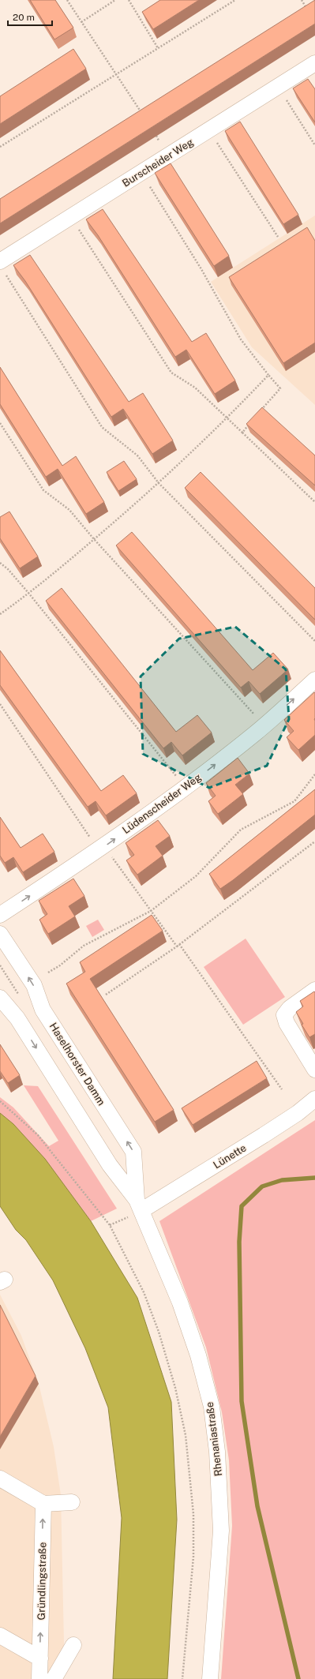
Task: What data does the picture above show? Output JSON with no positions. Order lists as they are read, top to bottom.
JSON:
{
  "streets": {
    "street": [
      "Burscheider Weg",
      "Lüdenscheider Weg",
      "Haselhorster Damm",
      "Lünette",
      "Rhenaniastraße",
      "Gründlingstraße"
    ]
  },
  "crossings": [
    ["Haselhorster Damm", "Lünette"],
    ["Haselhorster Damm", "Rhenaniastraße"],
    ["Lünette", "Rhenaniastraße"]
  ],
  "one_way": ["Lüdenscheider Weg", "Gründlingstraße"],
  "scale_bar": "20 m"
}
